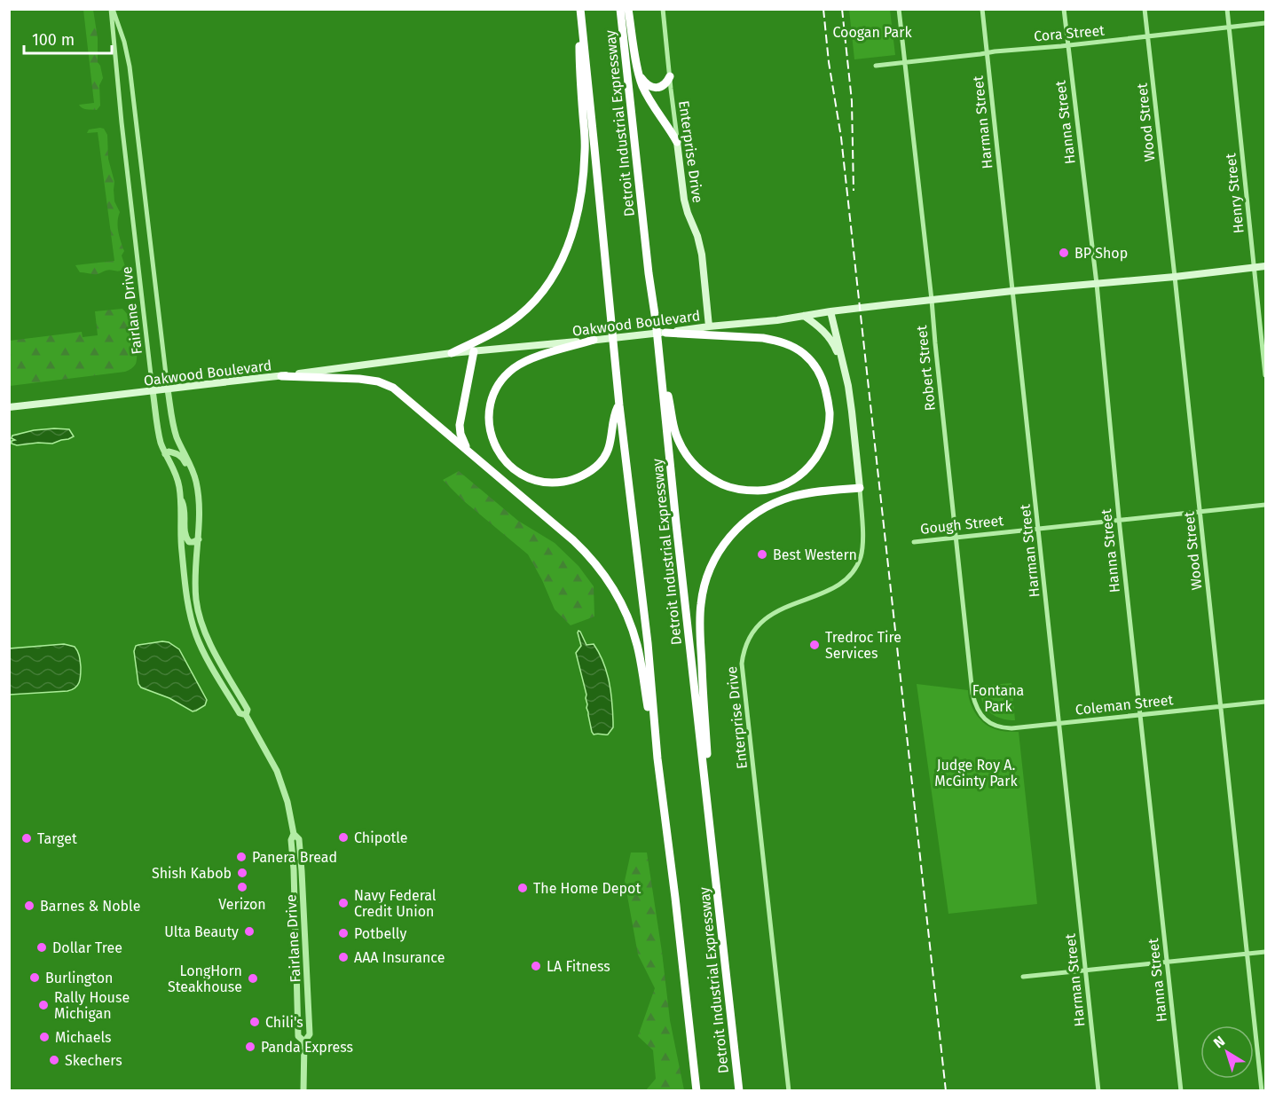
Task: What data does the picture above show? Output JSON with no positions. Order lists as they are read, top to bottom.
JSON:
{
  "streets": {
    "highway": ["Detroit Industrial Expressway"],
    "main road": ["Enterprise Drive", "Oakwood Boulevard"],
    "street": [
      "Cora Street",
      "Harman Street",
      "Hanna Street",
      "Wood Street",
      "Henry Street",
      "Fairlane Drive",
      "Robert Street",
      "Gough Street",
      "Coleman Street"
    ]
  },
  "crossings": [
    ["Cora Street", "Harman Street"],
    ["Cora Street", "Hanna Street"],
    ["Cora Street", "Wood Street"],
    ["Cora Street", "Henry Street"],
    ["Cora Street", "Robert Street"],
    ["Harman Street", "Oakwood Boulevard"],
    ["Harman Street", "Gough Street"],
    ["Harman Street", "Coleman Street"],
    ["Hanna Street", "Oakwood Boulevard"],
    ["Hanna Street", "Gough Street"],
    ["Hanna Street", "Coleman Street"],
    ["Wood Street", "Oakwood Boulevard"],
    ["Wood Street", "Gough Street"],
    ["Wood Street", "Coleman Street"],
    ["Enterprise Drive", "Oakwood Boulevard"],
    ["Henry Street", "Oakwood Boulevard"],
    ["Fairlane Drive", "Oakwood Boulevard"],
    ["Oakwood Boulevard", "Robert Street"],
    ["Robert Street", "Gough Street"],
    ["Robert Street", "Coleman Street"]
  ],
  "parks": ["Coogan Park", "Fontana Park", "Judge Roy A. McGinty Park"],
  "places": [
    "BP Shop",
    "Best Western",
    "Tredroc Tire Services",
    "Chipotle",
    "Target",
    "Panera Bread",
    "Shish Kabob",
    "Verizon",
    "The Home Depot",
    "Navy Federal Credit Union",
    "Barnes & Noble",
    "Ulta Beauty",
    "Potbelly",
    "Dollar Tree",
    "AAA Insurance",
    "LA Fitness",
    "Burlington",
    "LongHorn Steakhouse",
    "Rally House Michigan",
    "Chili's",
    "Michaels",
    "Panda Express",
    "Skechers"
  ],
  "scale_bar": "100 m",
  "north": "top left"
}
